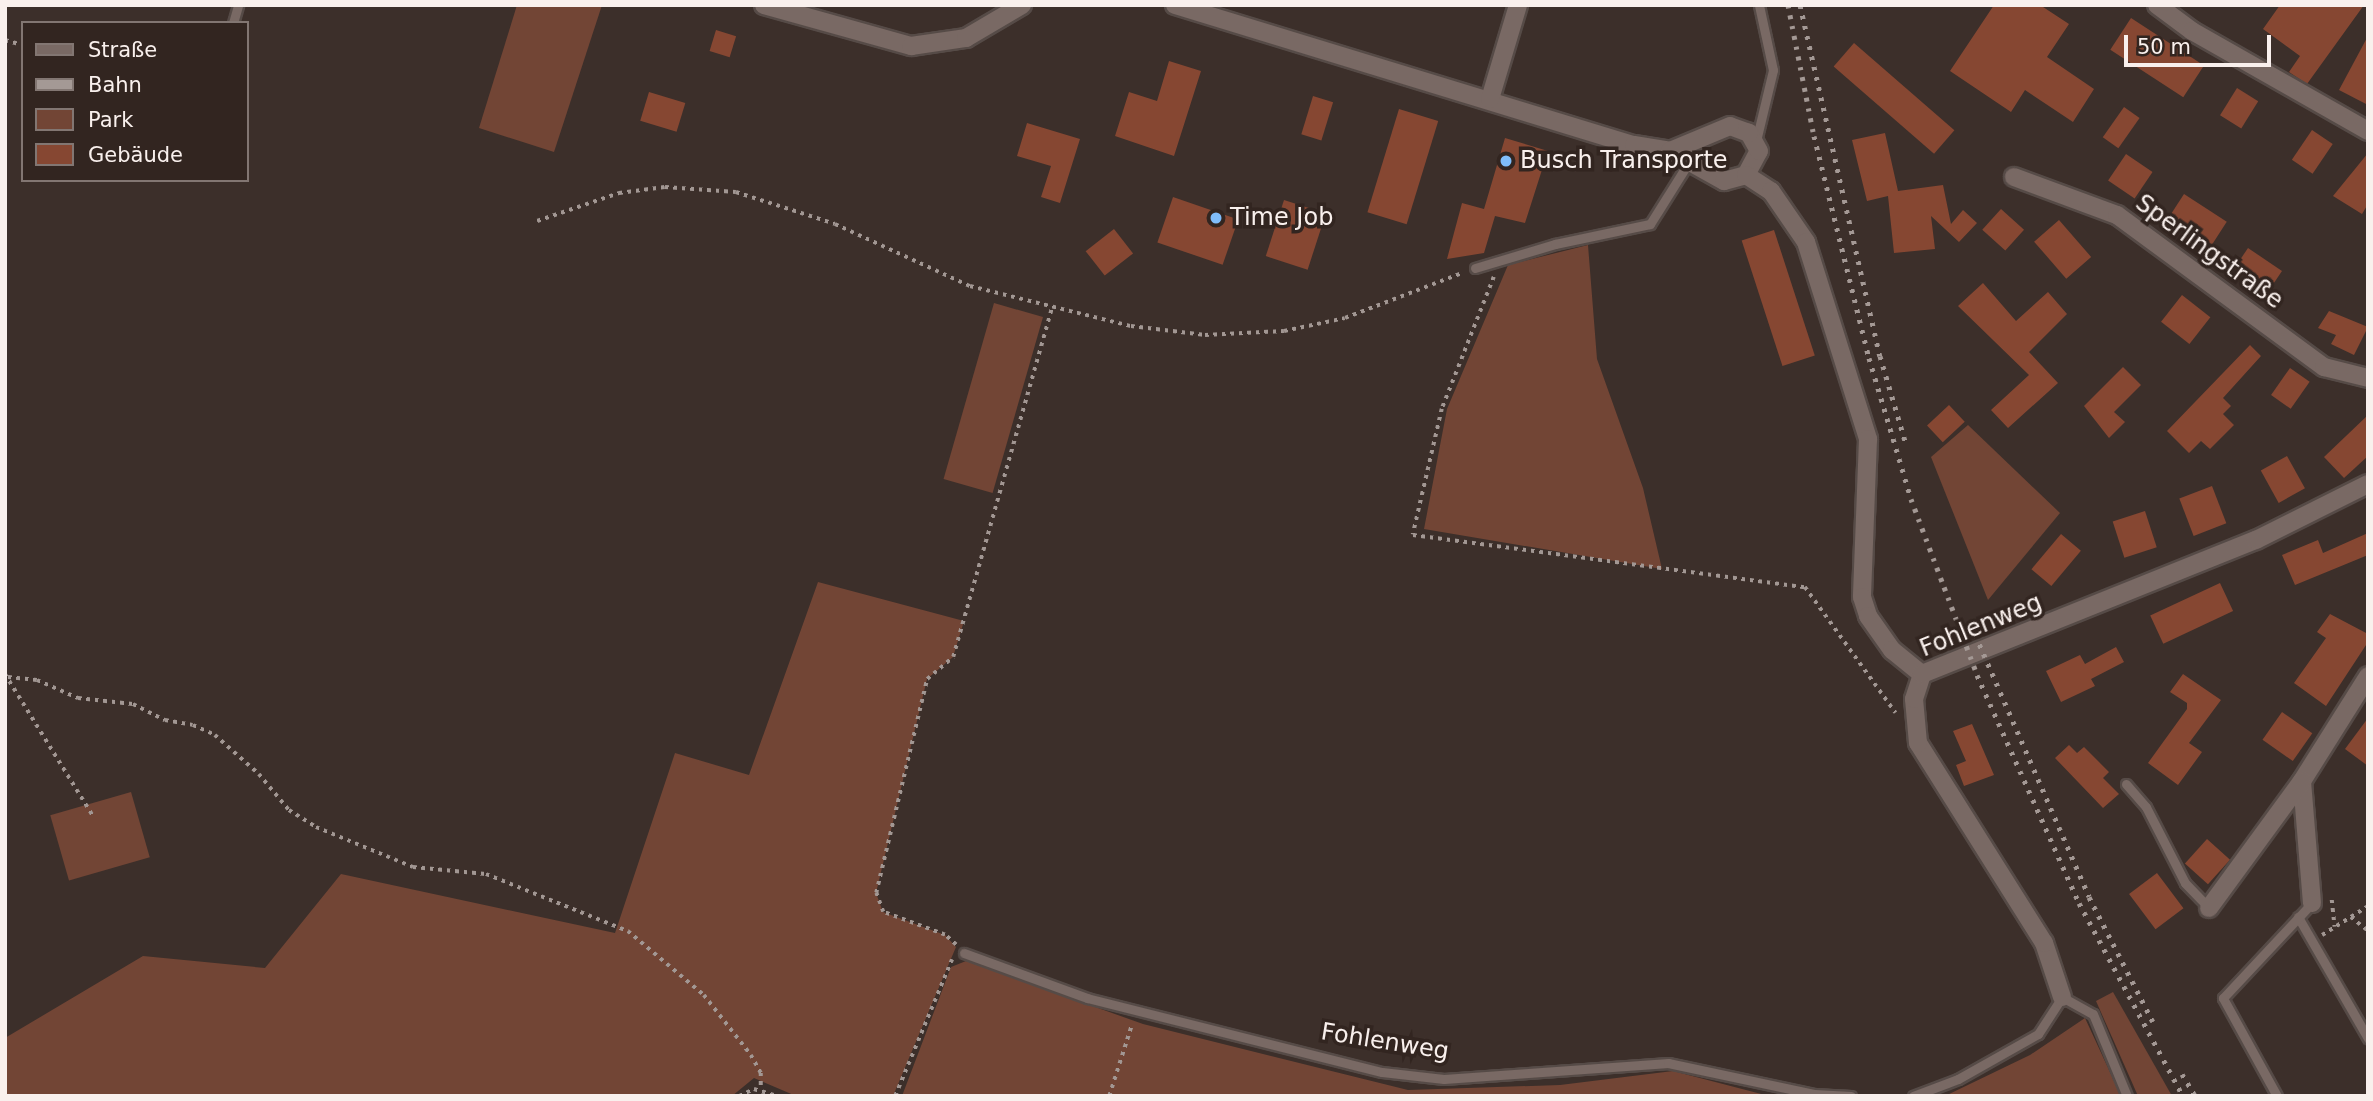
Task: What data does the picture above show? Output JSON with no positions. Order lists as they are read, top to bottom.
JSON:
{
  "streets": {
    "street": ["Sperlingstraße", "Fohlenweg"]
  },
  "places": ["Busch Transporte", "Time Job"],
  "legend": [
    "Straße",
    "Bahn",
    "Park",
    "Gebäude"
  ],
  "scale_bar": "50 m"
}
